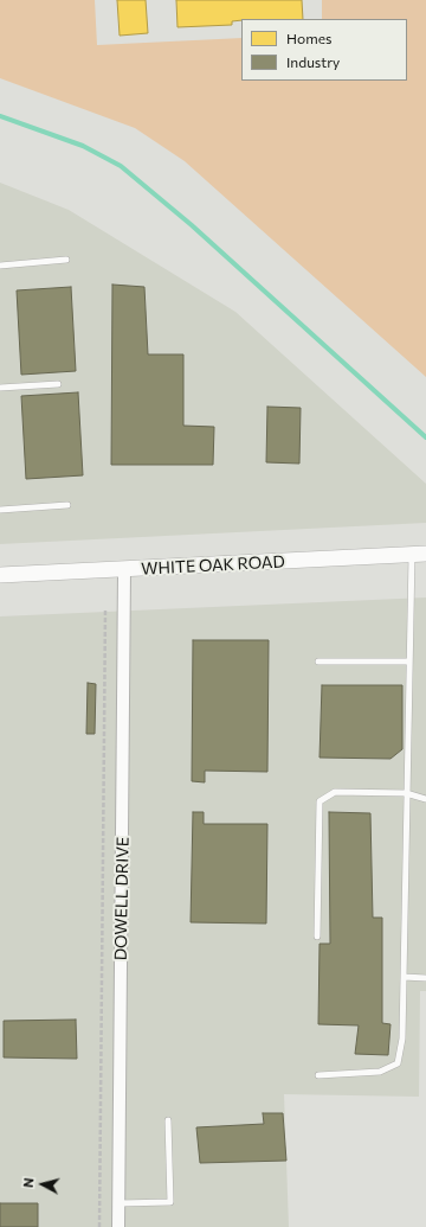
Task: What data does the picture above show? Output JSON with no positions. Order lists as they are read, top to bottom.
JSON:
{
  "streets": {
    "street": ["WHITE OAK ROAD", "DOWELL DRIVE"]
  },
  "crossings": [
    ["WHITE OAK ROAD", "DOWELL DRIVE"]
  ],
  "legend": ["Homes", "Industry"],
  "north": "left"
}
